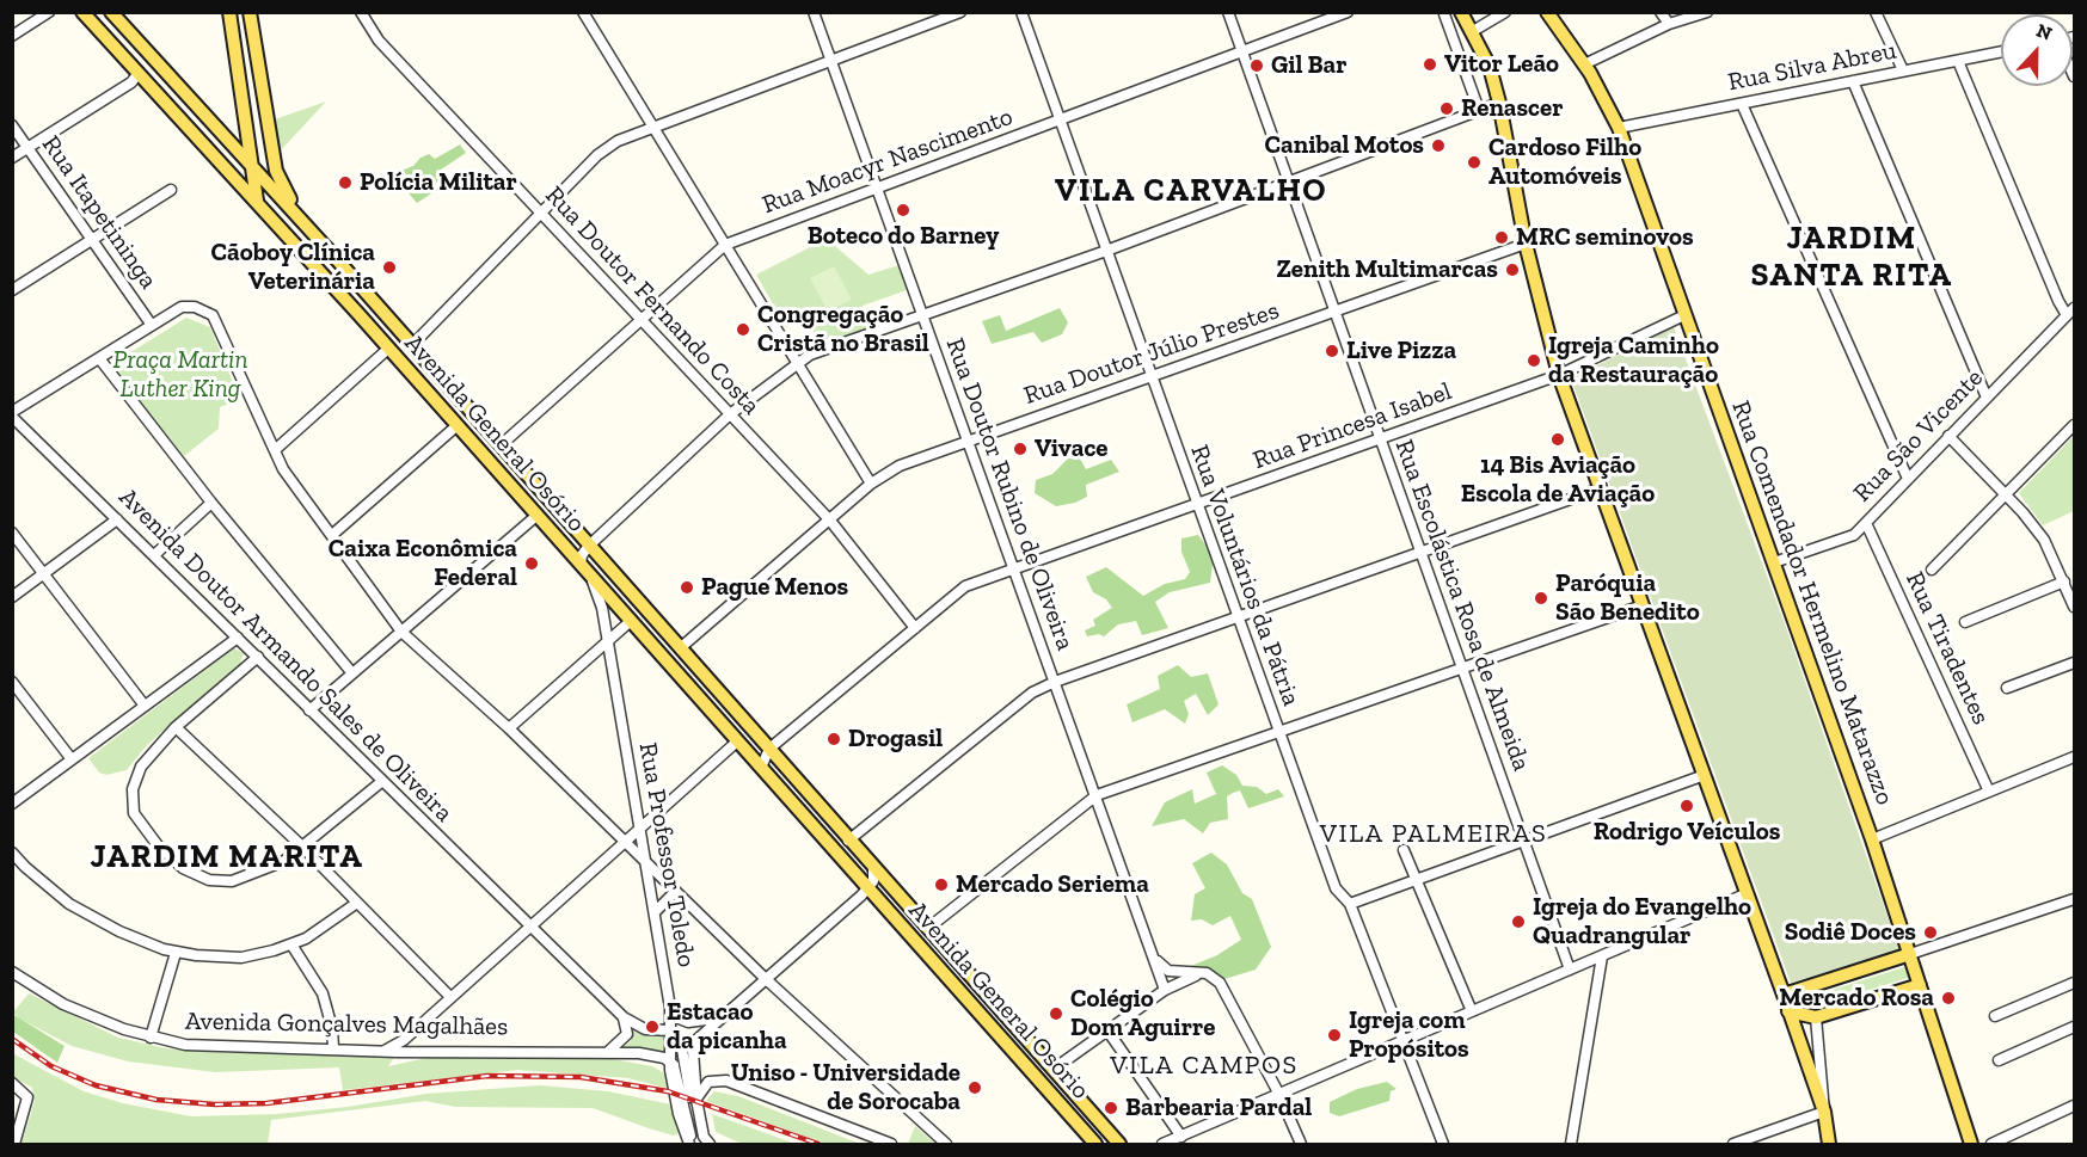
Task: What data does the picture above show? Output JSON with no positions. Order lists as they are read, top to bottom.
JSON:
{
  "streets": {
    "main road": ["Avenida General Osório", "Rua Comendador Hermelino Matarazzo"],
    "street": [
      "Rua Silva Abreu",
      "Rua Moacyr Nascimento",
      "Rua Itapetininga",
      "Rua Doutor Fernando Costa",
      "Rua Doutor Júlio Prestes",
      "Rua Princesa Isabel",
      "Rua São Vicente",
      "Rua Doutor Rubino de Oliveira",
      "Rua Voluntários da Pátria",
      "Rua Escolástica Rosa de Almeida",
      "Rua Tiradentes",
      "Avenida Doutor Armando Sales de Oliveira",
      "Rua Professor Toledo",
      "Avenida Gonçalves Magalhães"
    ]
  },
  "crossings": [
    ["Rua Silva Abreu", "Rua Comendador Hermelino Matarazzo"],
    ["Rua Moacyr Nascimento", "Rua Doutor Fernando Costa"],
    ["Rua Moacyr Nascimento", "Avenida General Osório"],
    ["Rua Moacyr Nascimento", "Rua Doutor Rubino de Oliveira"],
    ["Rua Moacyr Nascimento", "Rua Voluntários da Pátria"],
    ["Rua Moacyr Nascimento", "Rua Escolástica Rosa de Almeida"],
    ["Rua Doutor Fernando Costa", "Rua Doutor Júlio Prestes"],
    ["Rua Doutor Fernando Costa", "Rua Princesa Isabel"],
    ["Rua Doutor Júlio Prestes", "Avenida General Osório"],
    ["Rua Doutor Júlio Prestes", "Rua Doutor Rubino de Oliveira"],
    ["Rua Doutor Júlio Prestes", "Rua Voluntários da Pátria"],
    ["Rua Doutor Júlio Prestes", "Rua Escolástica Rosa de Almeida"],
    ["Rua Princesa Isabel", "Avenida General Osório"],
    ["Rua Princesa Isabel", "Rua Doutor Rubino de Oliveira"],
    ["Rua Princesa Isabel", "Rua Voluntários da Pátria"],
    ["Rua Princesa Isabel", "Rua Comendador Hermelino Matarazzo"],
    ["Rua Princesa Isabel", "Rua Escolástica Rosa de Almeida"],
    ["Avenida General Osório", "Rua Professor Toledo"],
    ["Rua São Vicente", "Rua Comendador Hermelino Matarazzo"],
    ["Rua São Vicente", "Rua Tiradentes"],
    ["Rua Professor Toledo", "Avenida Gonçalves Magalhães"]
  ],
  "districts": [
    "VILA CARVALHO",
    "JARDIM SANTA RITA",
    "VILA PALMEIRAS",
    "JARDIM MARITA",
    "VILA CAMPOS"
  ],
  "parks": ["Praça Martin Luther King"],
  "places": [
    "Vitor Leão",
    "Gil Bar",
    "Renascer",
    "Canibal Motos",
    "Cardoso Filho Automóveis",
    "Polícia Militar",
    "Boteco do Barney",
    "MRC seminovos",
    "Cãoboy Clínica Veterinária",
    "Zenith Multimarcas",
    "Congregação Cristã no Brasil",
    "Live Pizza",
    "Igreja Caminho da Restauração",
    "14 Bis Aviação Escola de Aviação",
    "Vivace",
    "Caixa Econômica Federal",
    "Pague Menos",
    "Paróquia São Benedito",
    "Drogasil",
    "Rodrigo Veículos",
    "Mercado Seriema",
    "Igreja do Evangelho Quadrangular",
    "Sodiê Doces",
    "Mercado Rosa",
    "Colégio Dom Aguirre",
    "Estacao da picanha",
    "Igreja com Propósitos",
    "Uniso - Universidade de Sorocaba",
    "Barbearia Pardal"
  ],
  "north": "top"
}
